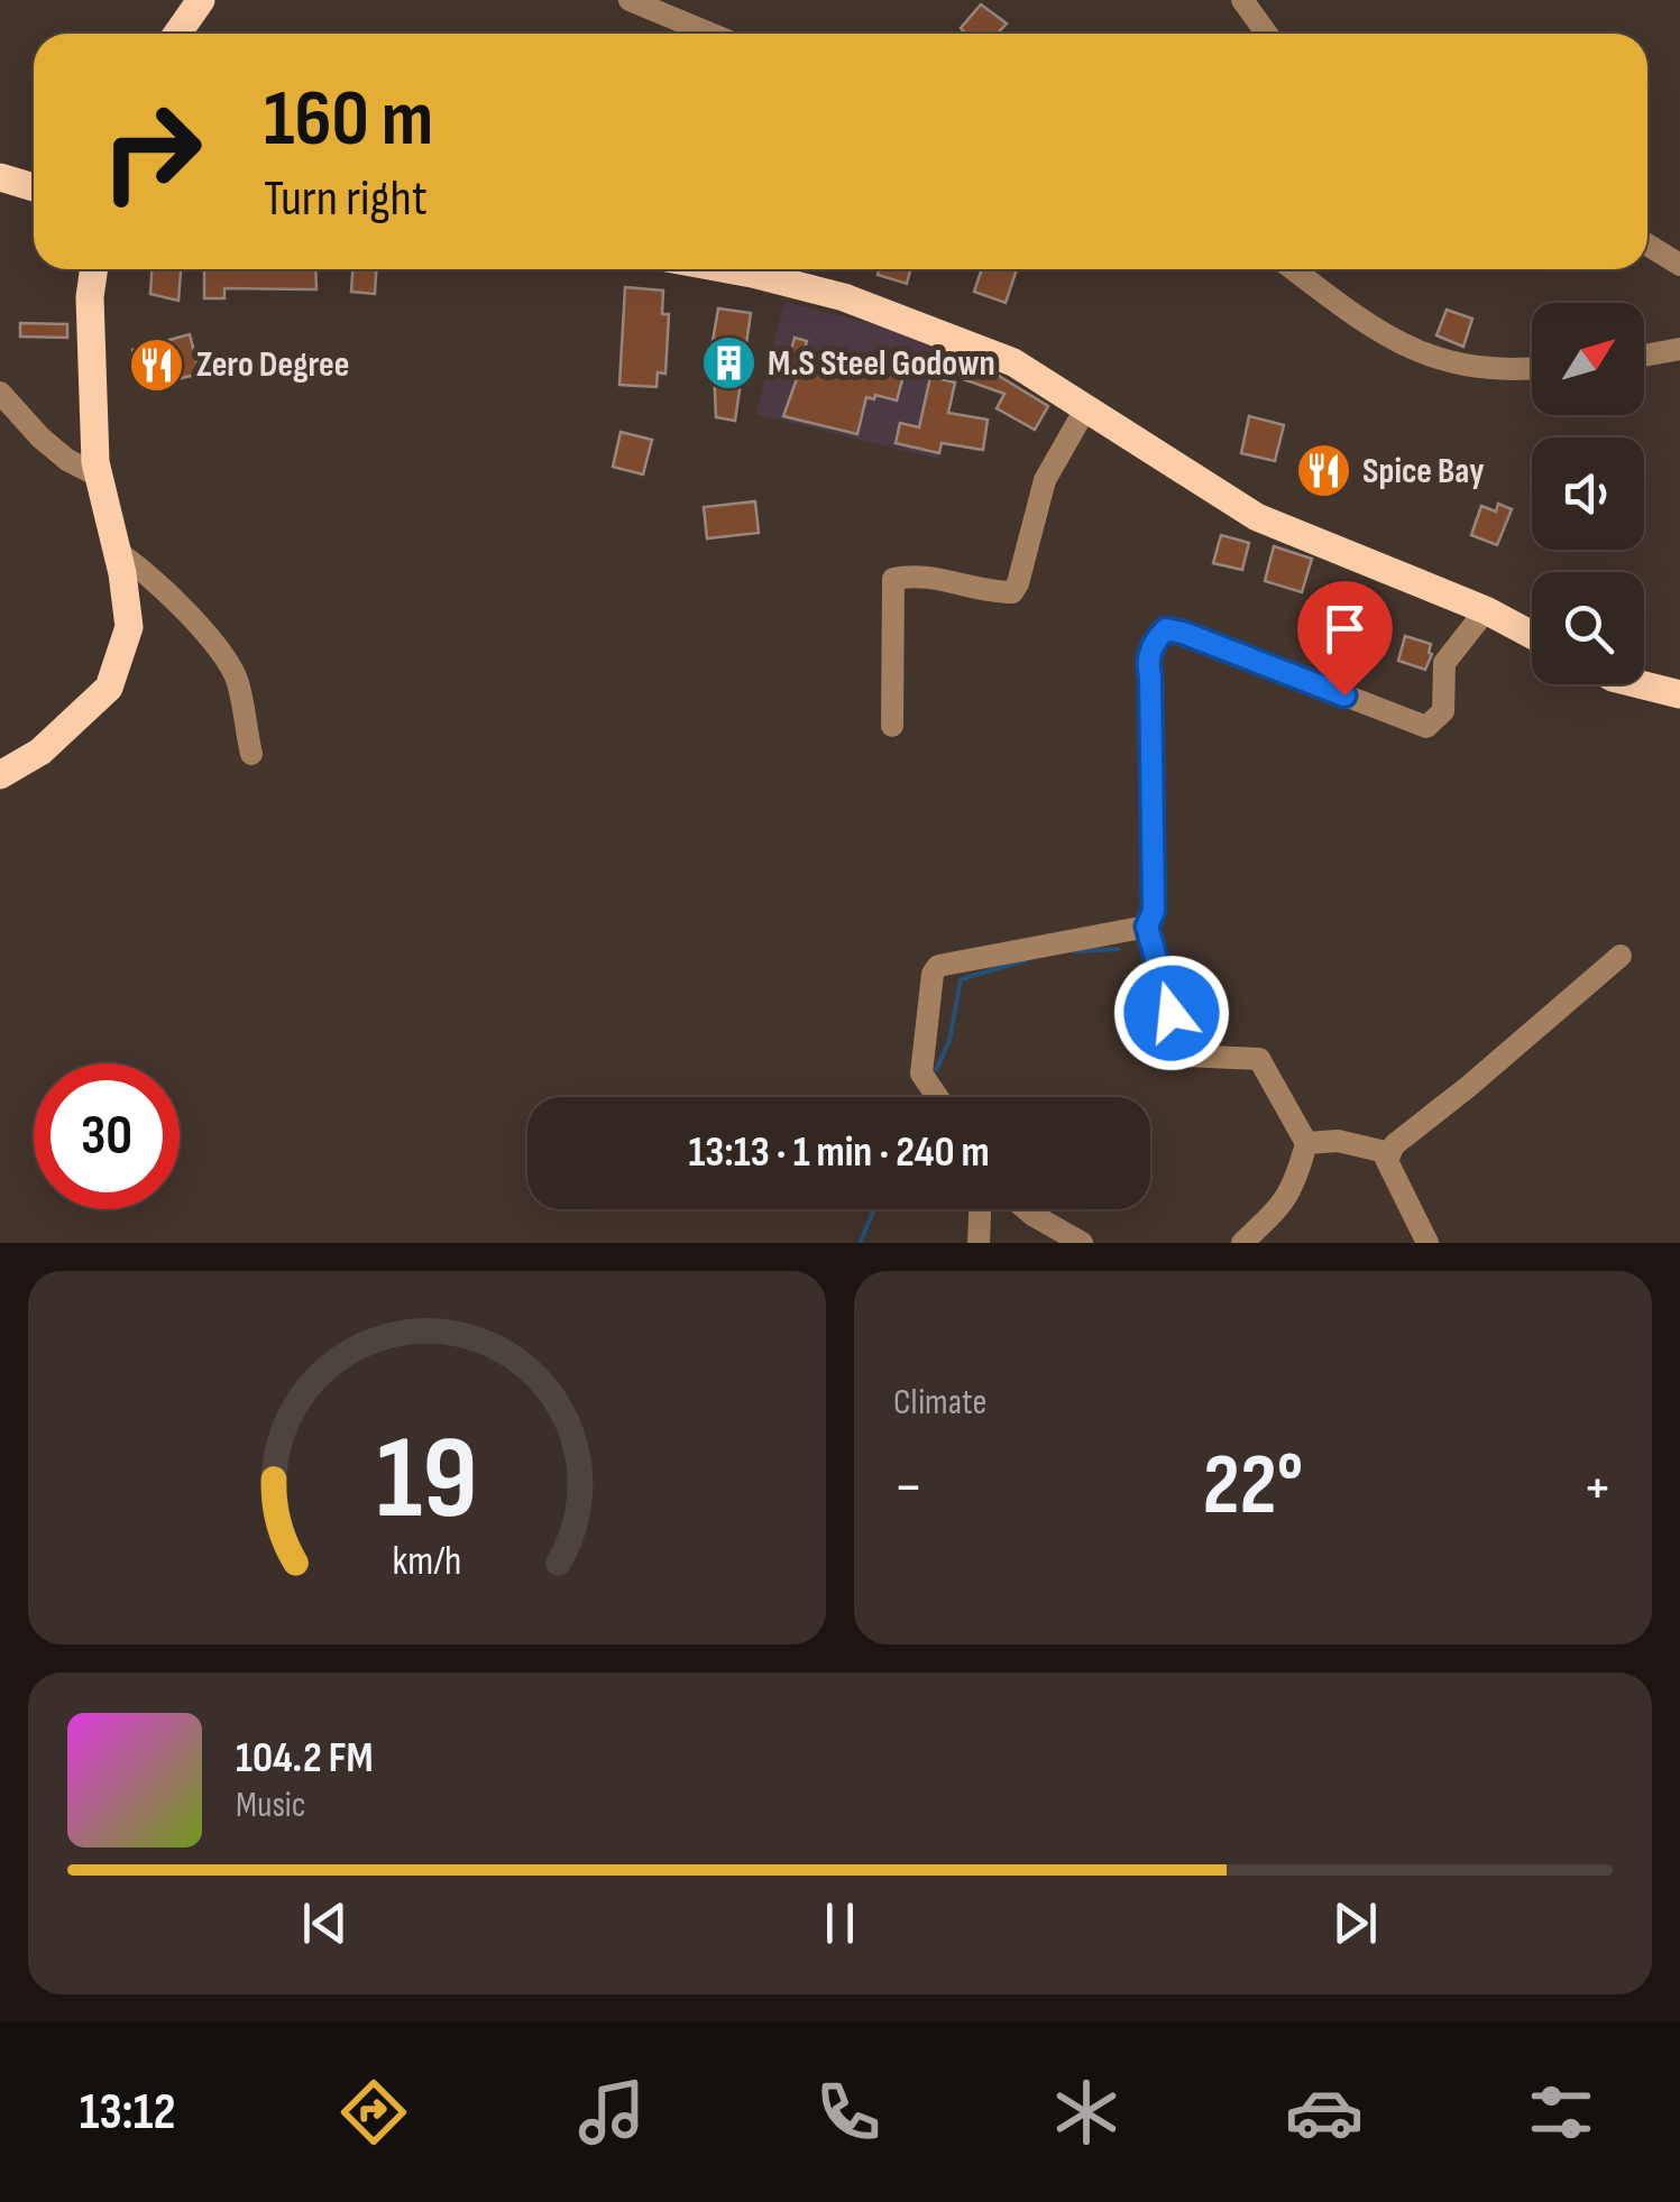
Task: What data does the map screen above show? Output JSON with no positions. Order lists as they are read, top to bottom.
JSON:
{
  "places": {
    "building": ["M.S Steel Godown"],
    "restaurant": ["Zero Degree", "Spice Bay"]
  },
  "north": "top right",
  "page": {
    "turn": ["160 m", "Turn right"],
    "limit": "30",
    "trip": "13:13 · 1 min · 240 m",
    "tile": "Climate",
    "heat": ["−", "22°", "+"],
    "song": ["104.2 FM", "Music"],
    "tabs": "13:12",
    "gauge": ["19", "km/h"]
  }
}
